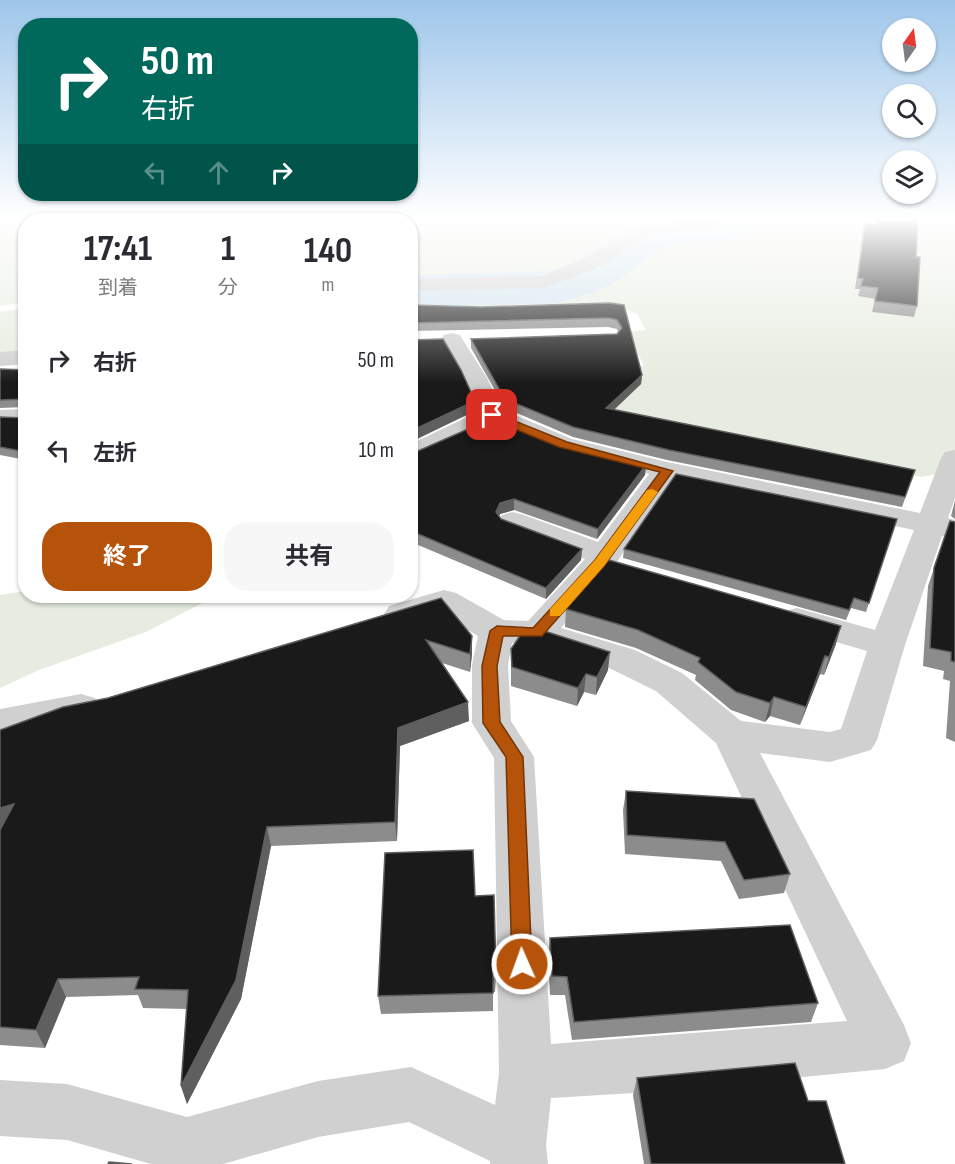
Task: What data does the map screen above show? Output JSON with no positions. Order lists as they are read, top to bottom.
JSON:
{
  "north": "top",
  "page": {
    "turn": ["50 m", "右折"],
    "eta": [
      "17:41",
      "到着",
      "1",
      "分",
      "140",
      "m"
    ],
    "list": [
      {
        "name": "右折",
        "value": "50 m"
      },
      {
        "name": "左折",
        "value": "10 m"
      }
    ],
    "buttons": ["終了", "共有"]
  }
}
